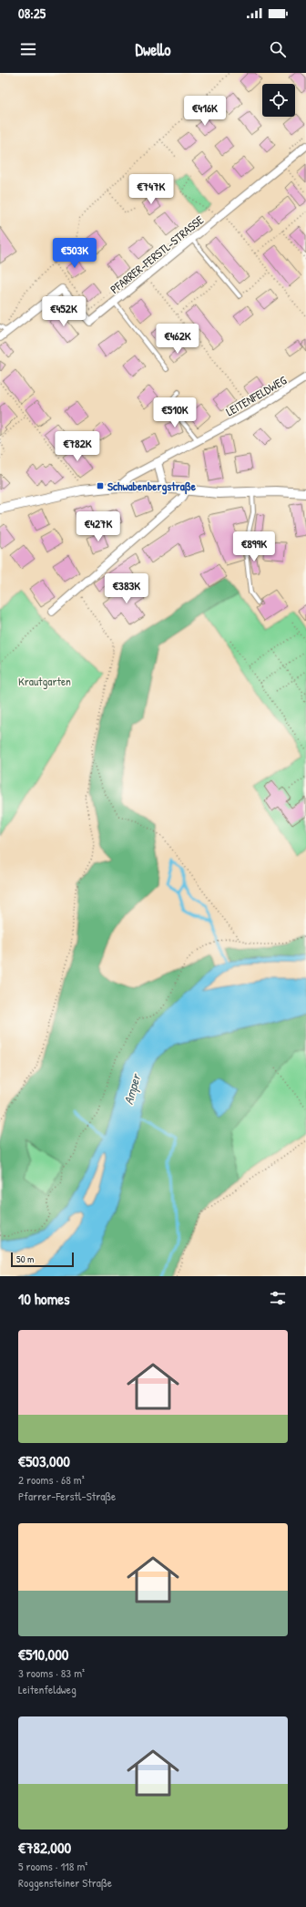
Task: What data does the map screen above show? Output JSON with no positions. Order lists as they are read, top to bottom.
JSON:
{
  "streets": {
    "street": ["PFARRER-FERSTL-STRASSE", "LEITENFELDWEG"]
  },
  "water": ["Amper"],
  "parks": ["Krautgarten"],
  "places": {
    "transit": ["Schwabenbergstraße"]
  },
  "scale_bar": "50 m",
  "page": {
    "status": "08:25",
    "header": "Dwello",
    "price": [
      "€416K",
      "€747K",
      "€503K",
      "€452K",
      "€462K",
      "€510K",
      "€782K",
      "€427K",
      "€899K",
      "€383K"
    ],
    "scale": "50 m",
    "heading": "10 homes",
    "list": [
      {
        "name": "€503,000",
        "note": "2 rooms · 68 m² · Pfarrer-Ferstl-Straße"
      },
      {
        "name": "€510,000",
        "note": "3 rooms · 83 m² · Leitenfeldweg"
      },
      {
        "name": "€782,000",
        "note": "5 rooms · 118 m² · Roggensteiner Straße"
      }
    ]
  }
}
